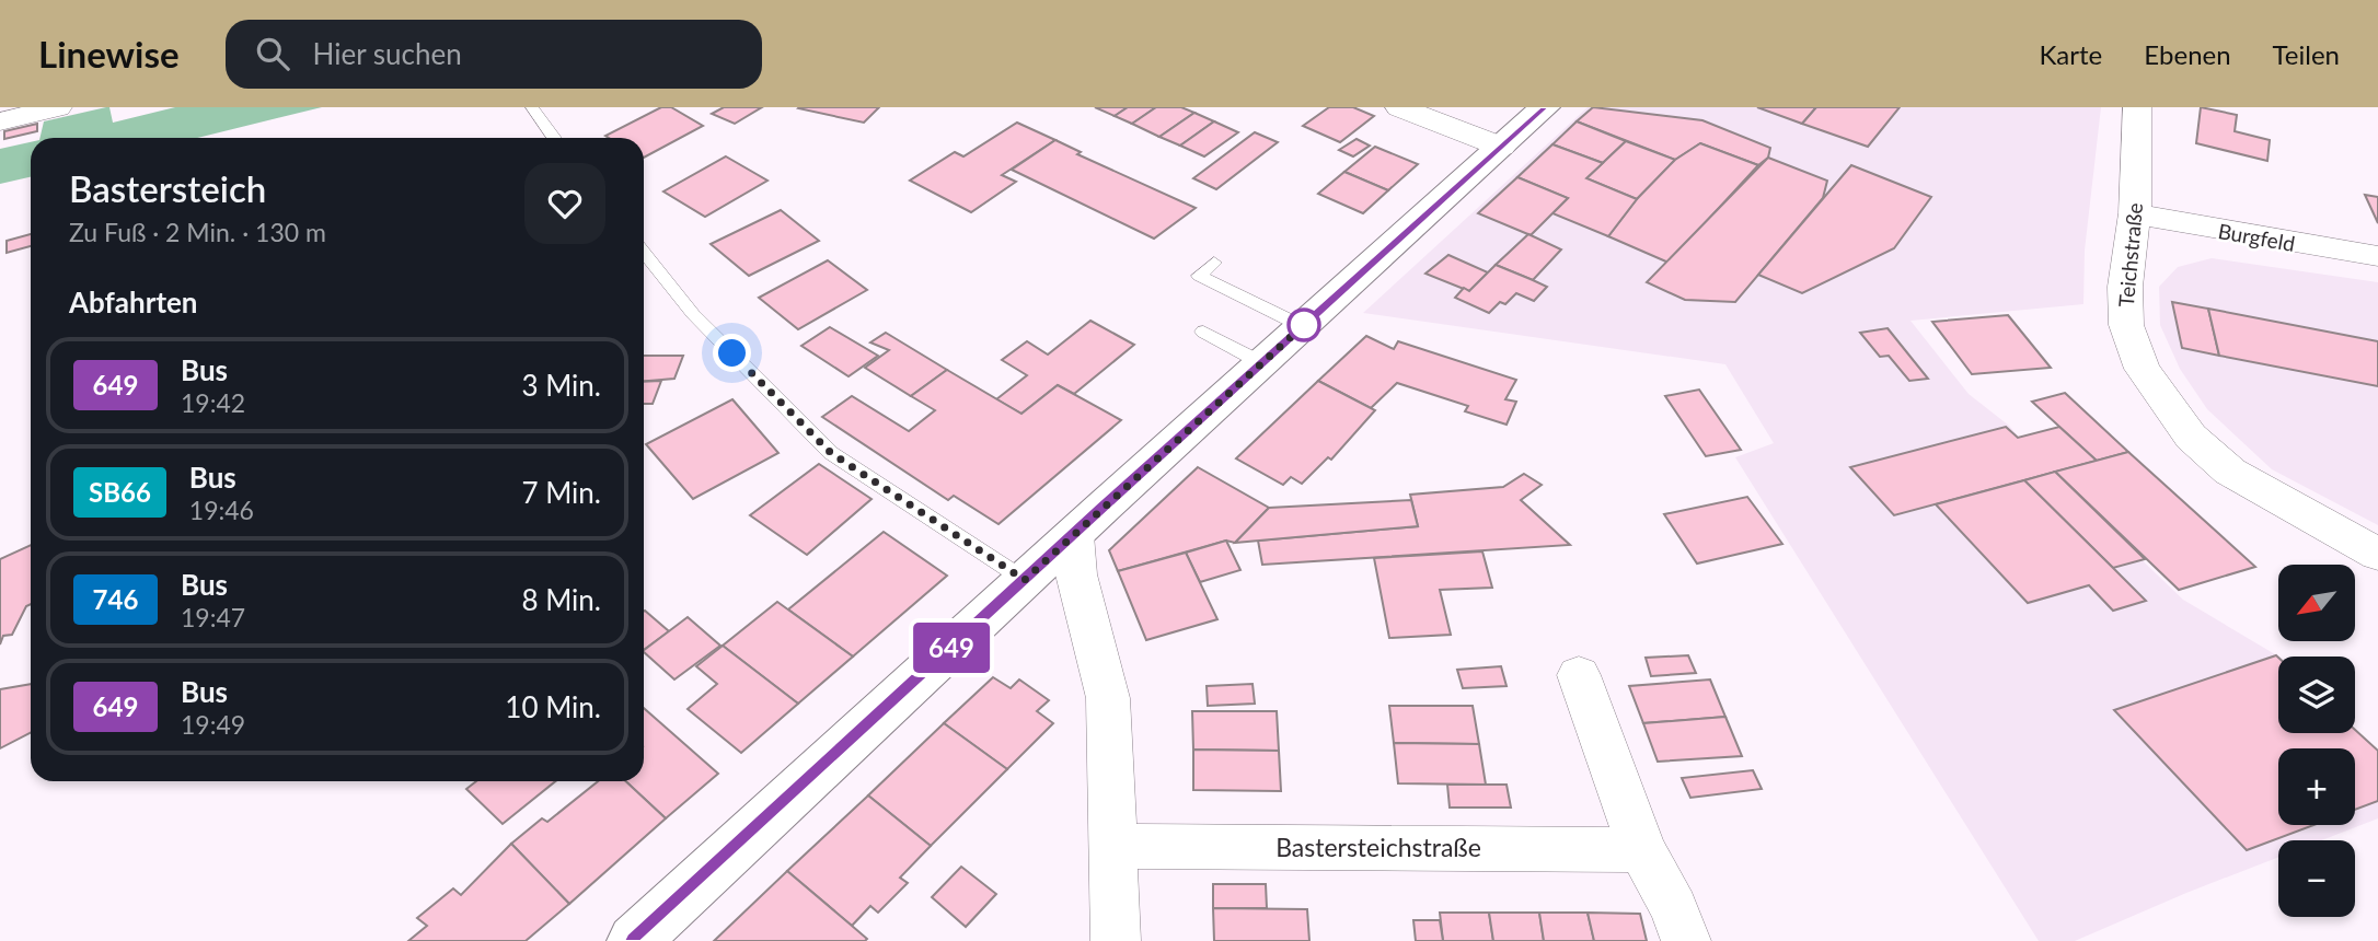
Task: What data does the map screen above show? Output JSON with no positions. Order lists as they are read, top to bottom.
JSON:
{
  "streets": {
    "street": ["Burgfeld", "Teichstraße", "Bastersteichstraße"]
  },
  "crossings": [
    ["Burgfeld", "Teichstraße"]
  ],
  "lines": ["bus line 649"],
  "north": "bottom left",
  "page": {
    "header": "Linewise",
    "search": "Hier suchen",
    "nav": ["Karte", "Ebenen", "Teilen"],
    "on_map": "649",
    "heading": [
      ["Bastersteich", "Zu Fuß · 2 Min. · 130 m"],
      "Abfahrten"
    ],
    "list": [
      {
        "mark": "649",
        "name": "Bus",
        "note": "19:42",
        "value": "3 Min."
      },
      {
        "mark": "SB66",
        "name": "Bus",
        "note": "19:46",
        "value": "7 Min."
      },
      {
        "mark": "746",
        "name": "Bus",
        "note": "19:47",
        "value": "8 Min."
      },
      {
        "mark": "649",
        "name": "Bus",
        "note": "19:49",
        "value": "10 Min."
      }
    ],
    "map_buttons": ["+", "−"]
  }
}
